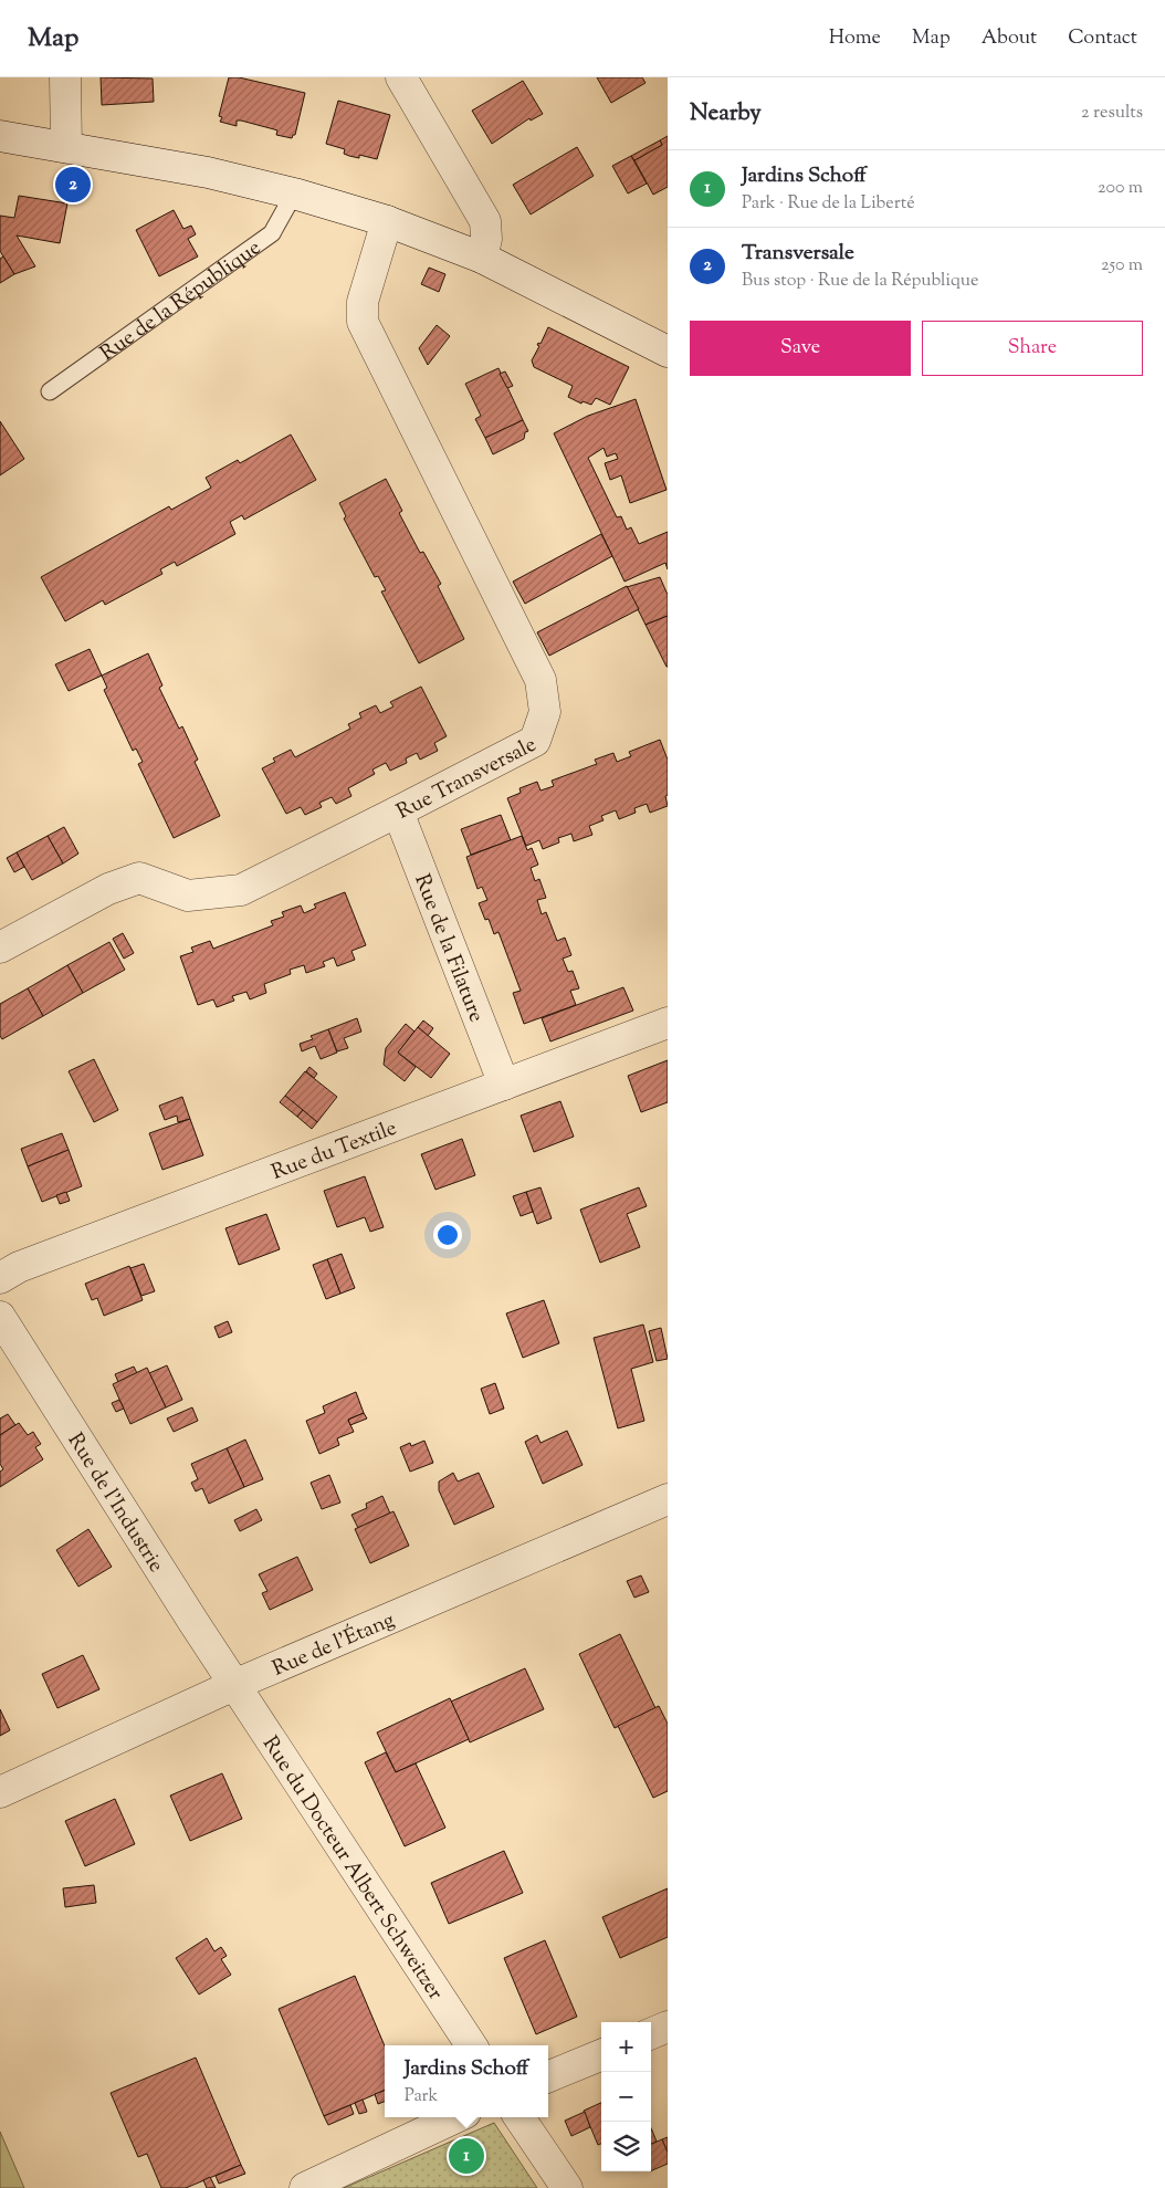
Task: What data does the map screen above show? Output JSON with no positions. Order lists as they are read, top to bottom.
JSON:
{
  "streets": {
    "street": [
      "Rue Transversale",
      "Rue de la Filature",
      "Rue du Textile",
      "Rue de l'Industrie",
      "Rue de l'Étang",
      "Rue du Docteur Albert Schweitzer"
    ],
    "lane": ["Rue de la République"]
  },
  "crossings": [
    ["Rue Transversale", "Rue de la Filature"],
    ["Rue de la Filature", "Rue du Textile"],
    ["Rue de l'Industrie", "Rue de l'Étang"],
    ["Rue de l'Industrie", "Rue du Docteur Albert Schweitzer"],
    ["Rue de l'Étang", "Rue du Docteur Albert Schweitzer"]
  ],
  "page": {
    "header": "Map",
    "nav": [
      "Home",
      "Map",
      "About",
      "Contact"
    ],
    "heading": ["Nearby", "2 results"],
    "list": [
      {
        "mark": "1",
        "name": "Jardins Schoff",
        "note": "Park · Rue de la Liberté",
        "value": "200 m"
      },
      {
        "mark": "2",
        "name": "Transversale",
        "note": "Bus stop · Rue de la République",
        "value": "250 m"
      }
    ],
    "pins": ["2", "1"],
    "buttons": ["Save", "Share"],
    "map_buttons": ["+", "−"],
    "popup": ["Jardins Schoff", "Park"]
  }
}
